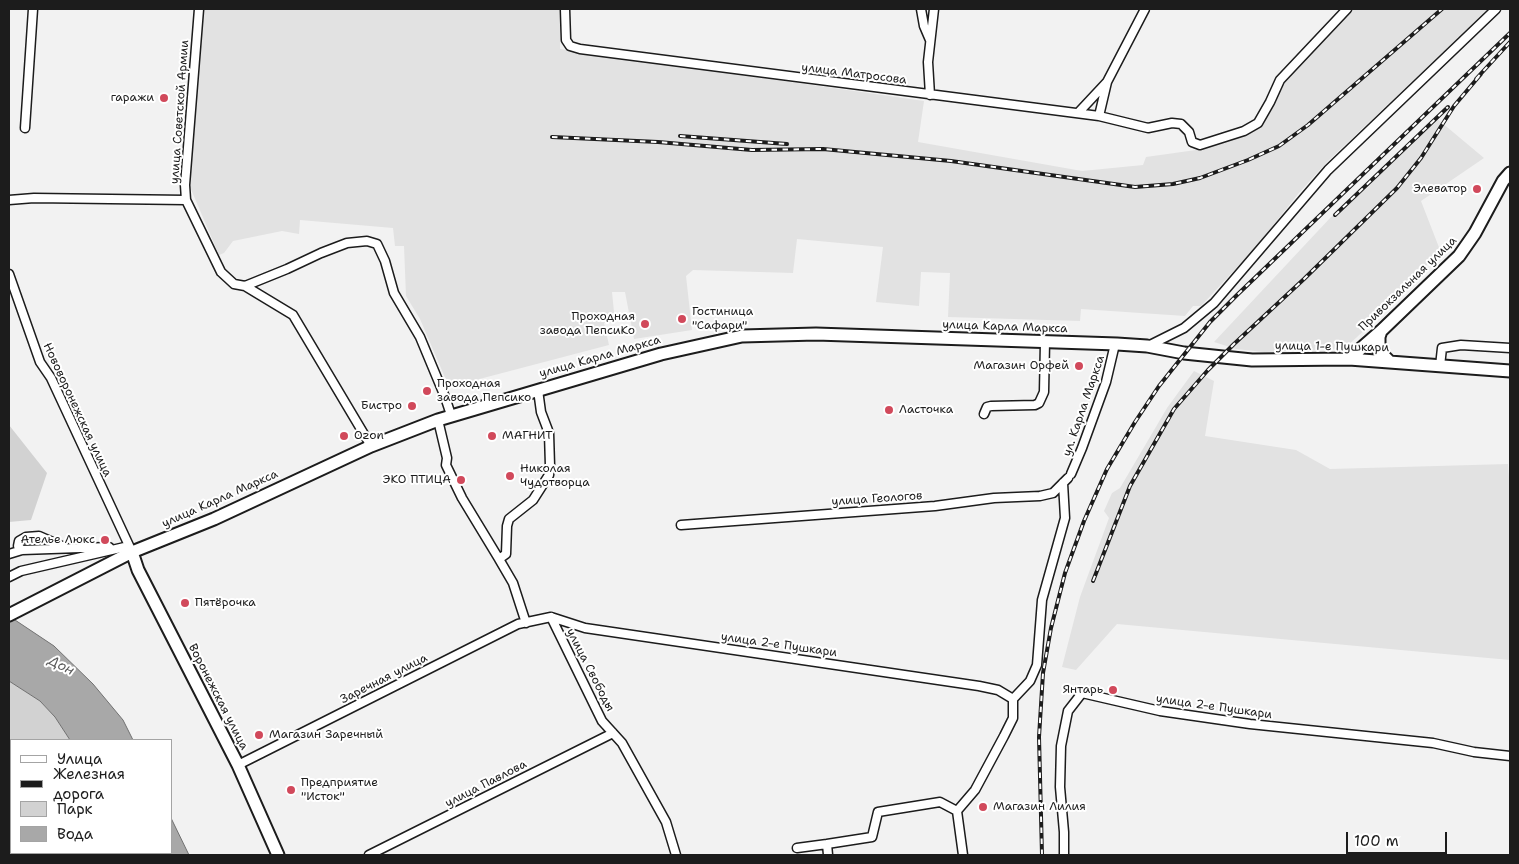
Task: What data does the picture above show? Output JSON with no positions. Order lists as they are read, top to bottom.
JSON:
{
  "streets": {
    "main road": [
      "Привокзальная улица",
      "улица Карла Маркса",
      "улица 1-е Пушкари",
      "Воронежская улица"
    ],
    "street": [
      "улица Матросова",
      "улица Советской Армии",
      "ул. Карла Маркса",
      "Нововоронежская улица",
      "улица Геологов",
      "улица 2-е Пушкари",
      "улица Свободы",
      "Заречная улица",
      "улица Павлова"
    ]
  },
  "crossings": [
    ["улица Советской Армии", "улица Карла Маркса"],
    ["Привокзальная улица", "улица 1-е Пушкари"],
    ["улица Карла Маркса", "улица 1-е Пушкари"],
    ["улица Карла Маркса", "ул. Карла Маркса"],
    ["улица Карла Маркса", "Нововоронежская улица"],
    ["улица Карла Маркса", "Воронежская улица"],
    ["ул. Карла Маркса", "улица Геологов"],
    ["Нововоронежская улица", "Воронежская улица"],
    ["улица 2-е Пушкари", "улица Свободы"],
    ["улица 2-е Пушкари", "Заречная улица"],
    ["улица Свободы", "Заречная улица"],
    ["улица Свободы", "улица Павлова"],
    ["Заречная улица", "Воронежская улица"]
  ],
  "water": ["Дон"],
  "places": [
    "гаражи",
    "Элеватор",
    "Гостиница \"Сафари\"",
    "Проходная завода ПепсиКо",
    "Магазин Орфей",
    "Проходная завода Пепсико",
    "Бистро",
    "Ласточка",
    "Ozon",
    "МАГНИТ",
    "Николая Чудотворца",
    "ЭКО ПТИЦА",
    "Ателье Люкс",
    "Пятёрочка",
    "Янтарь",
    "Магазин Заречный",
    "Предприятие \"Исток\"",
    "Магазин Лилия"
  ],
  "legend": [
    "Улица",
    "Железная дорога",
    "Парк",
    "Вода"
  ],
  "scale_bar": "100 m"
}
